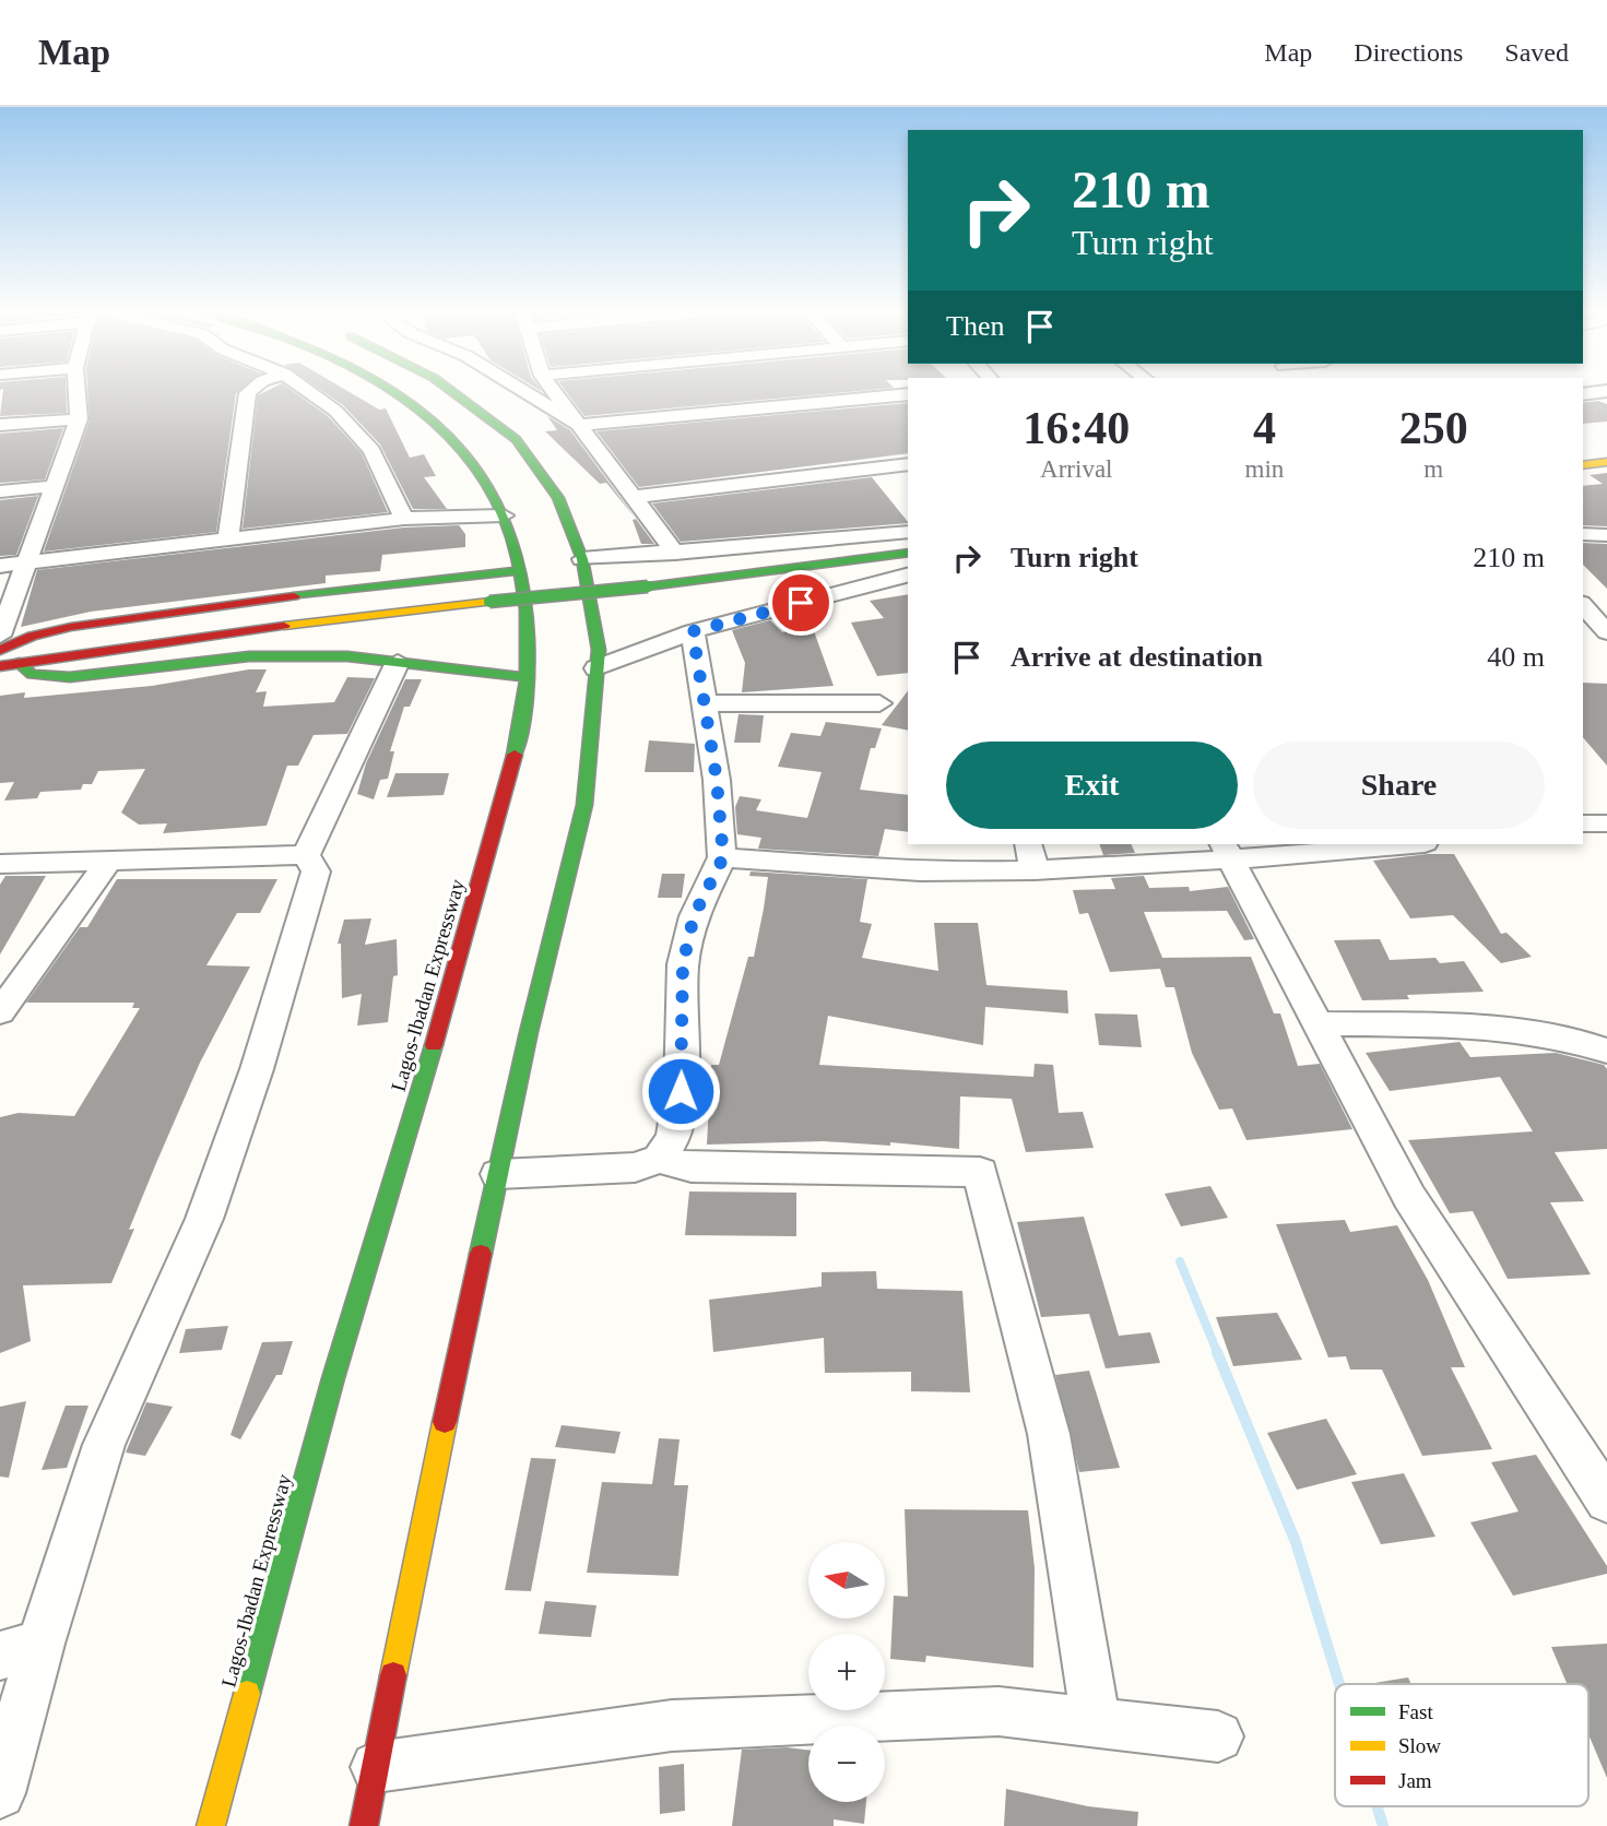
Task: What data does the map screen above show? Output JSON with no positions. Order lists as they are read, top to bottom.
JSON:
{
  "streets": {
    "main road": ["Lagos-Ibadan Expressway"]
  },
  "legend": ["Fast", "Slow", "Jam"],
  "north": "left",
  "page": {
    "header": "Map",
    "nav": ["Map", "Directions", "Saved"],
    "turn": ["210 m", "Turn right"],
    "then": "Then",
    "eta": [
      "16:40",
      "Arrival",
      "4",
      "min",
      "250",
      "m"
    ],
    "list": [
      {
        "name": "Turn right",
        "value": "210 m"
      },
      {
        "name": "Arrive at destination",
        "value": "40 m"
      }
    ],
    "buttons": ["Exit", "Share"],
    "map_buttons": ["+", "−"]
  }
}
